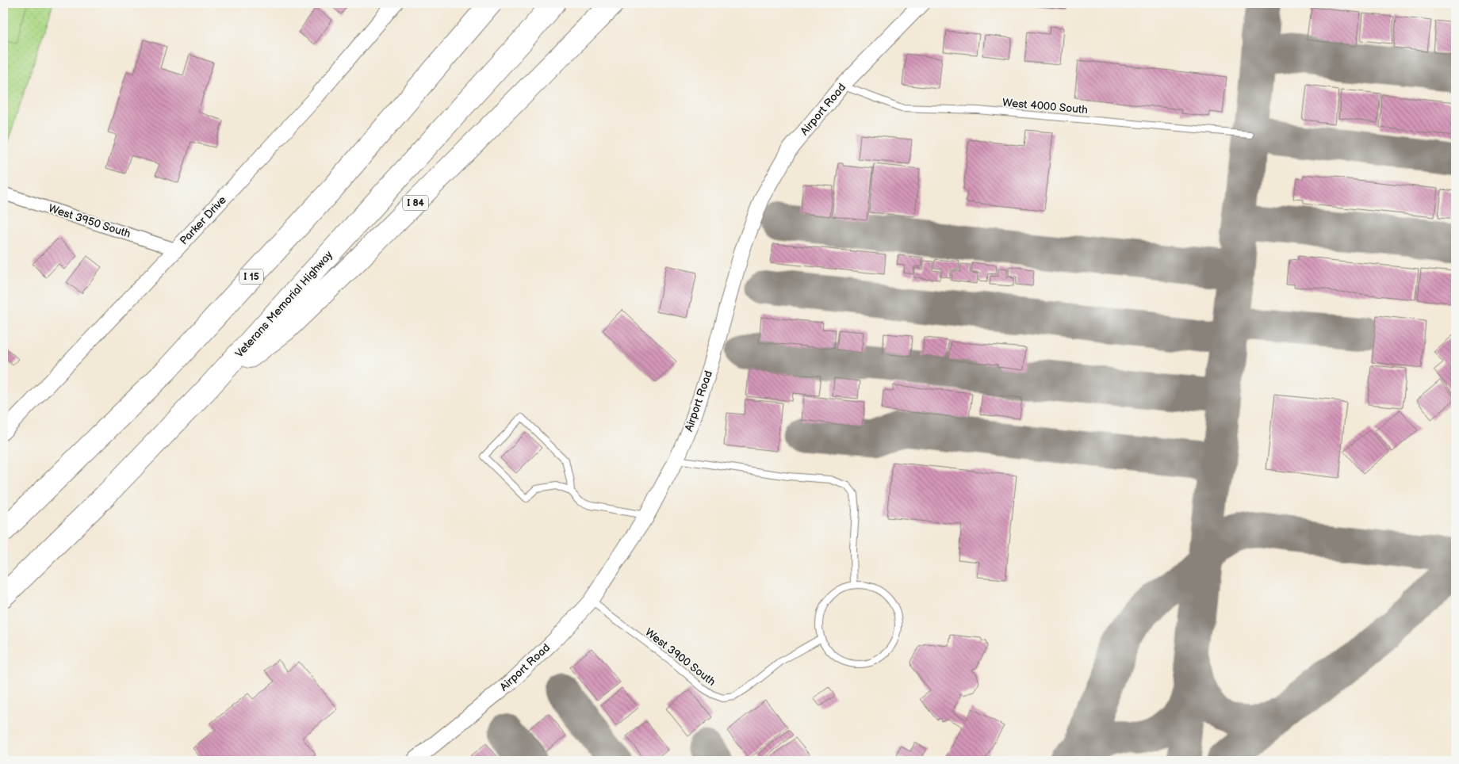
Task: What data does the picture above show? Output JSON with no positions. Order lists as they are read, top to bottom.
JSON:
{
  "streets": {
    "highway": ["I 84", "I 15", "Veterans Memorial Highway"],
    "street": ["Airport Road", "Parker Drive", "West 3950 South"],
    "lane": ["West 4000 South", "West 3900 South"]
  },
  "crossings": [
    ["West 4000 South", "Airport Road"],
    ["Airport Road", "West 3900 South"],
    ["I 84", "Veterans Memorial Highway"],
    ["Parker Drive", "West 3950 South"]
  ]
}
